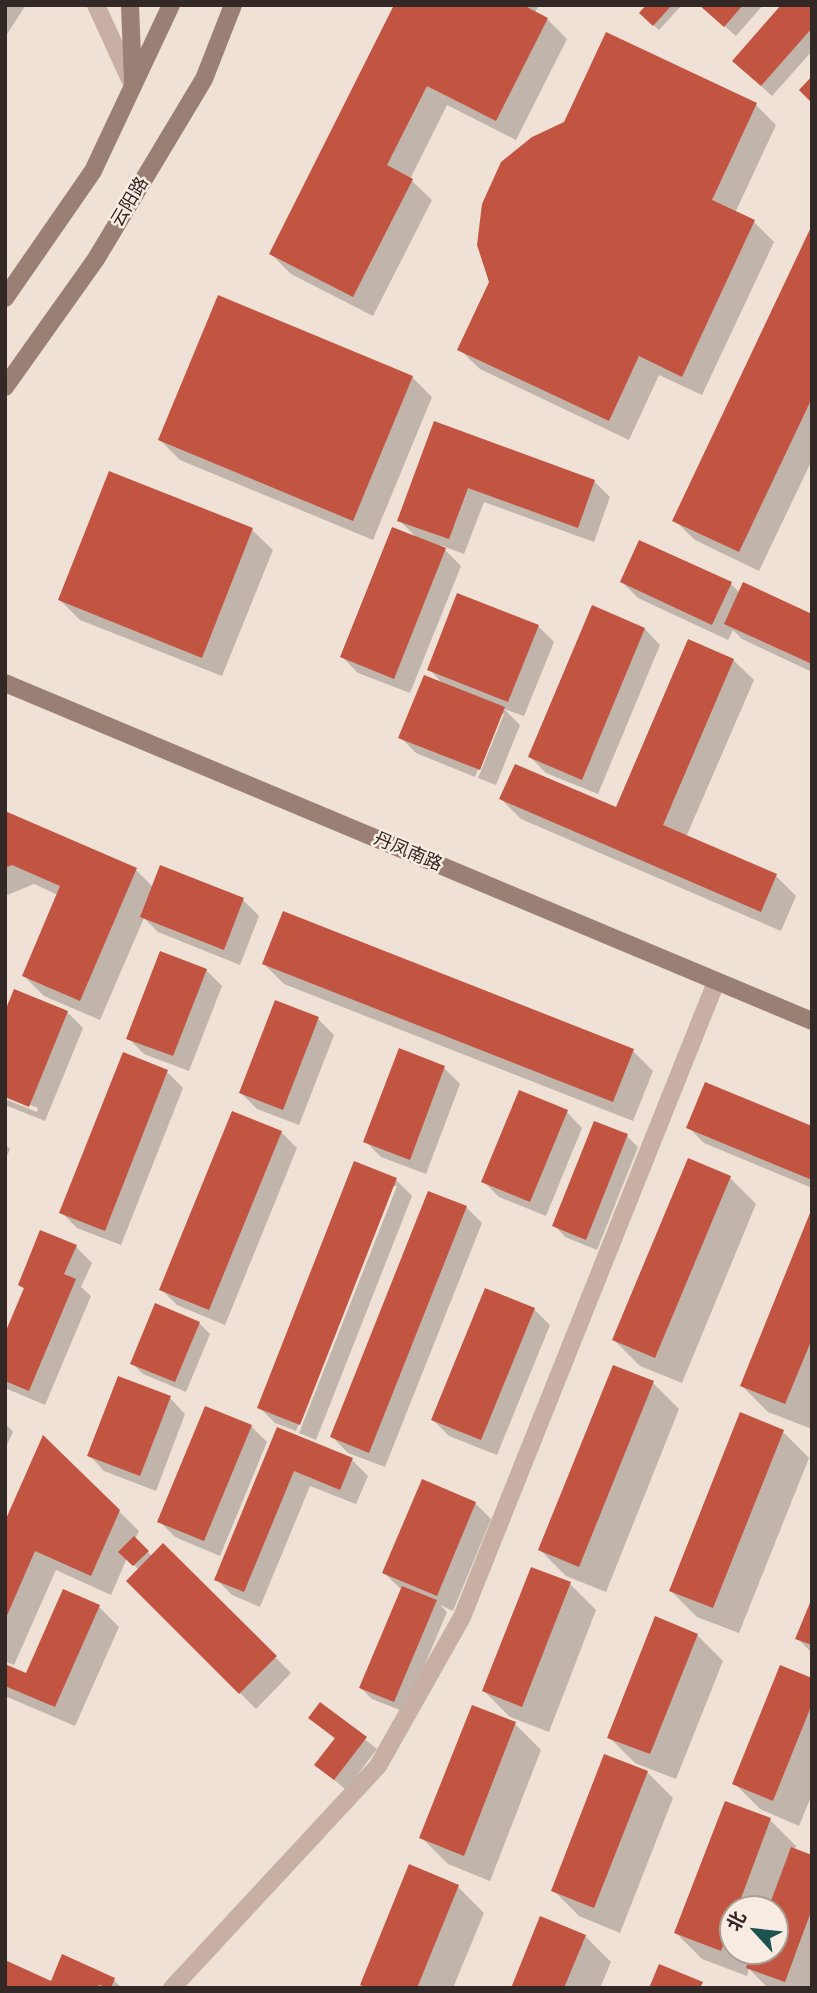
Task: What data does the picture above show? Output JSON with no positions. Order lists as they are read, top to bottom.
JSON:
{
  "streets": {
    "main road": ["云阳路", "丹凤南路"]
  },
  "north": "top left"
}
